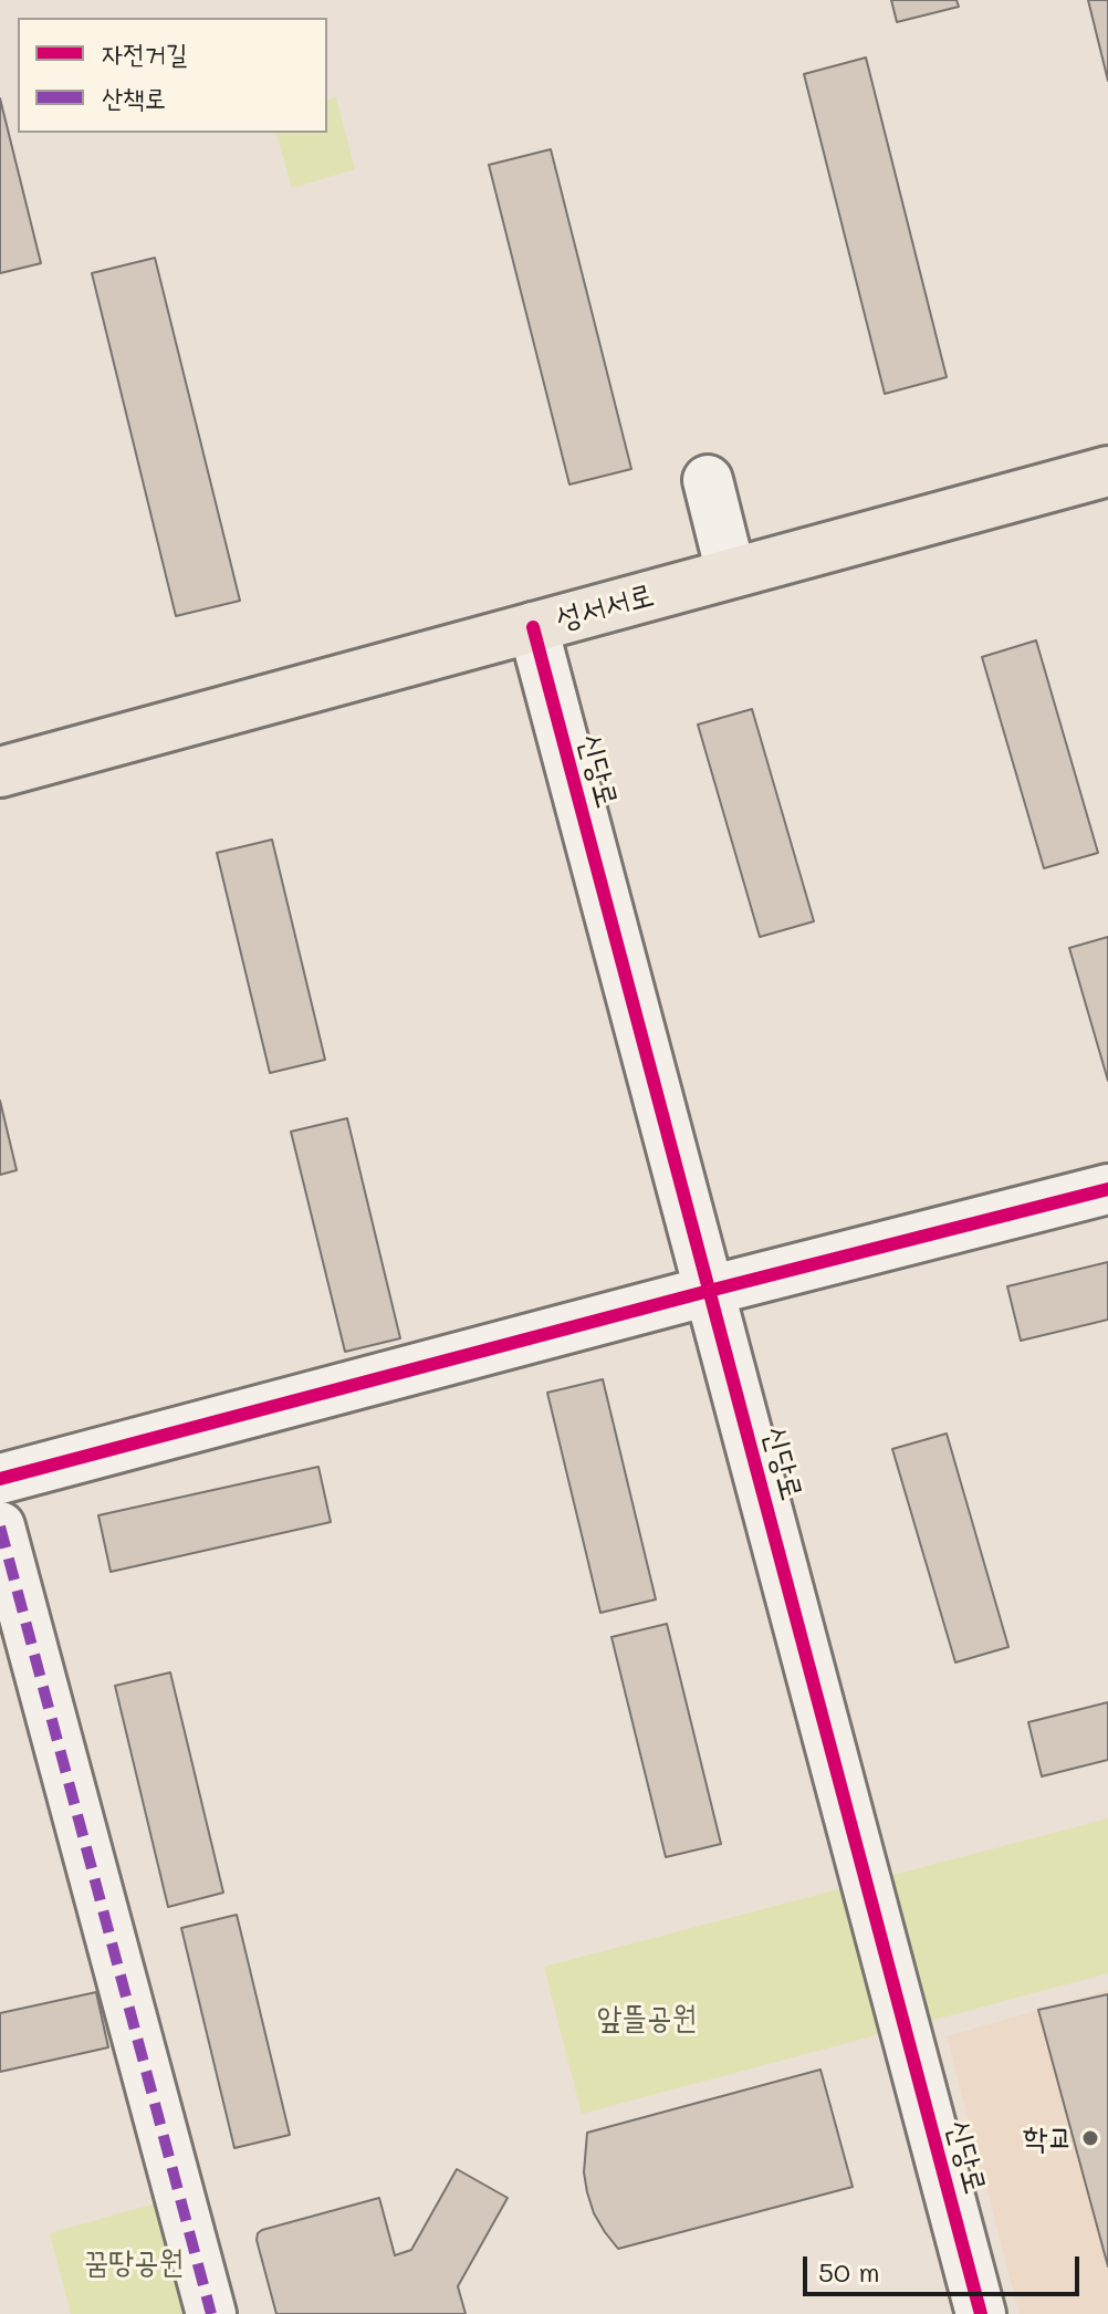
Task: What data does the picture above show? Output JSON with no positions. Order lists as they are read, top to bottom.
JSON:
{
  "streets": {
    "main road": ["성서서로"],
    "street": ["신당로"]
  },
  "crossings": [
    ["성서서로", "신당로"]
  ],
  "parks": ["앞뜰공원", "꿈땅공원"],
  "places": ["학교"],
  "legend": ["자전거길", "산책로"],
  "scale_bar": "50 m"
}
